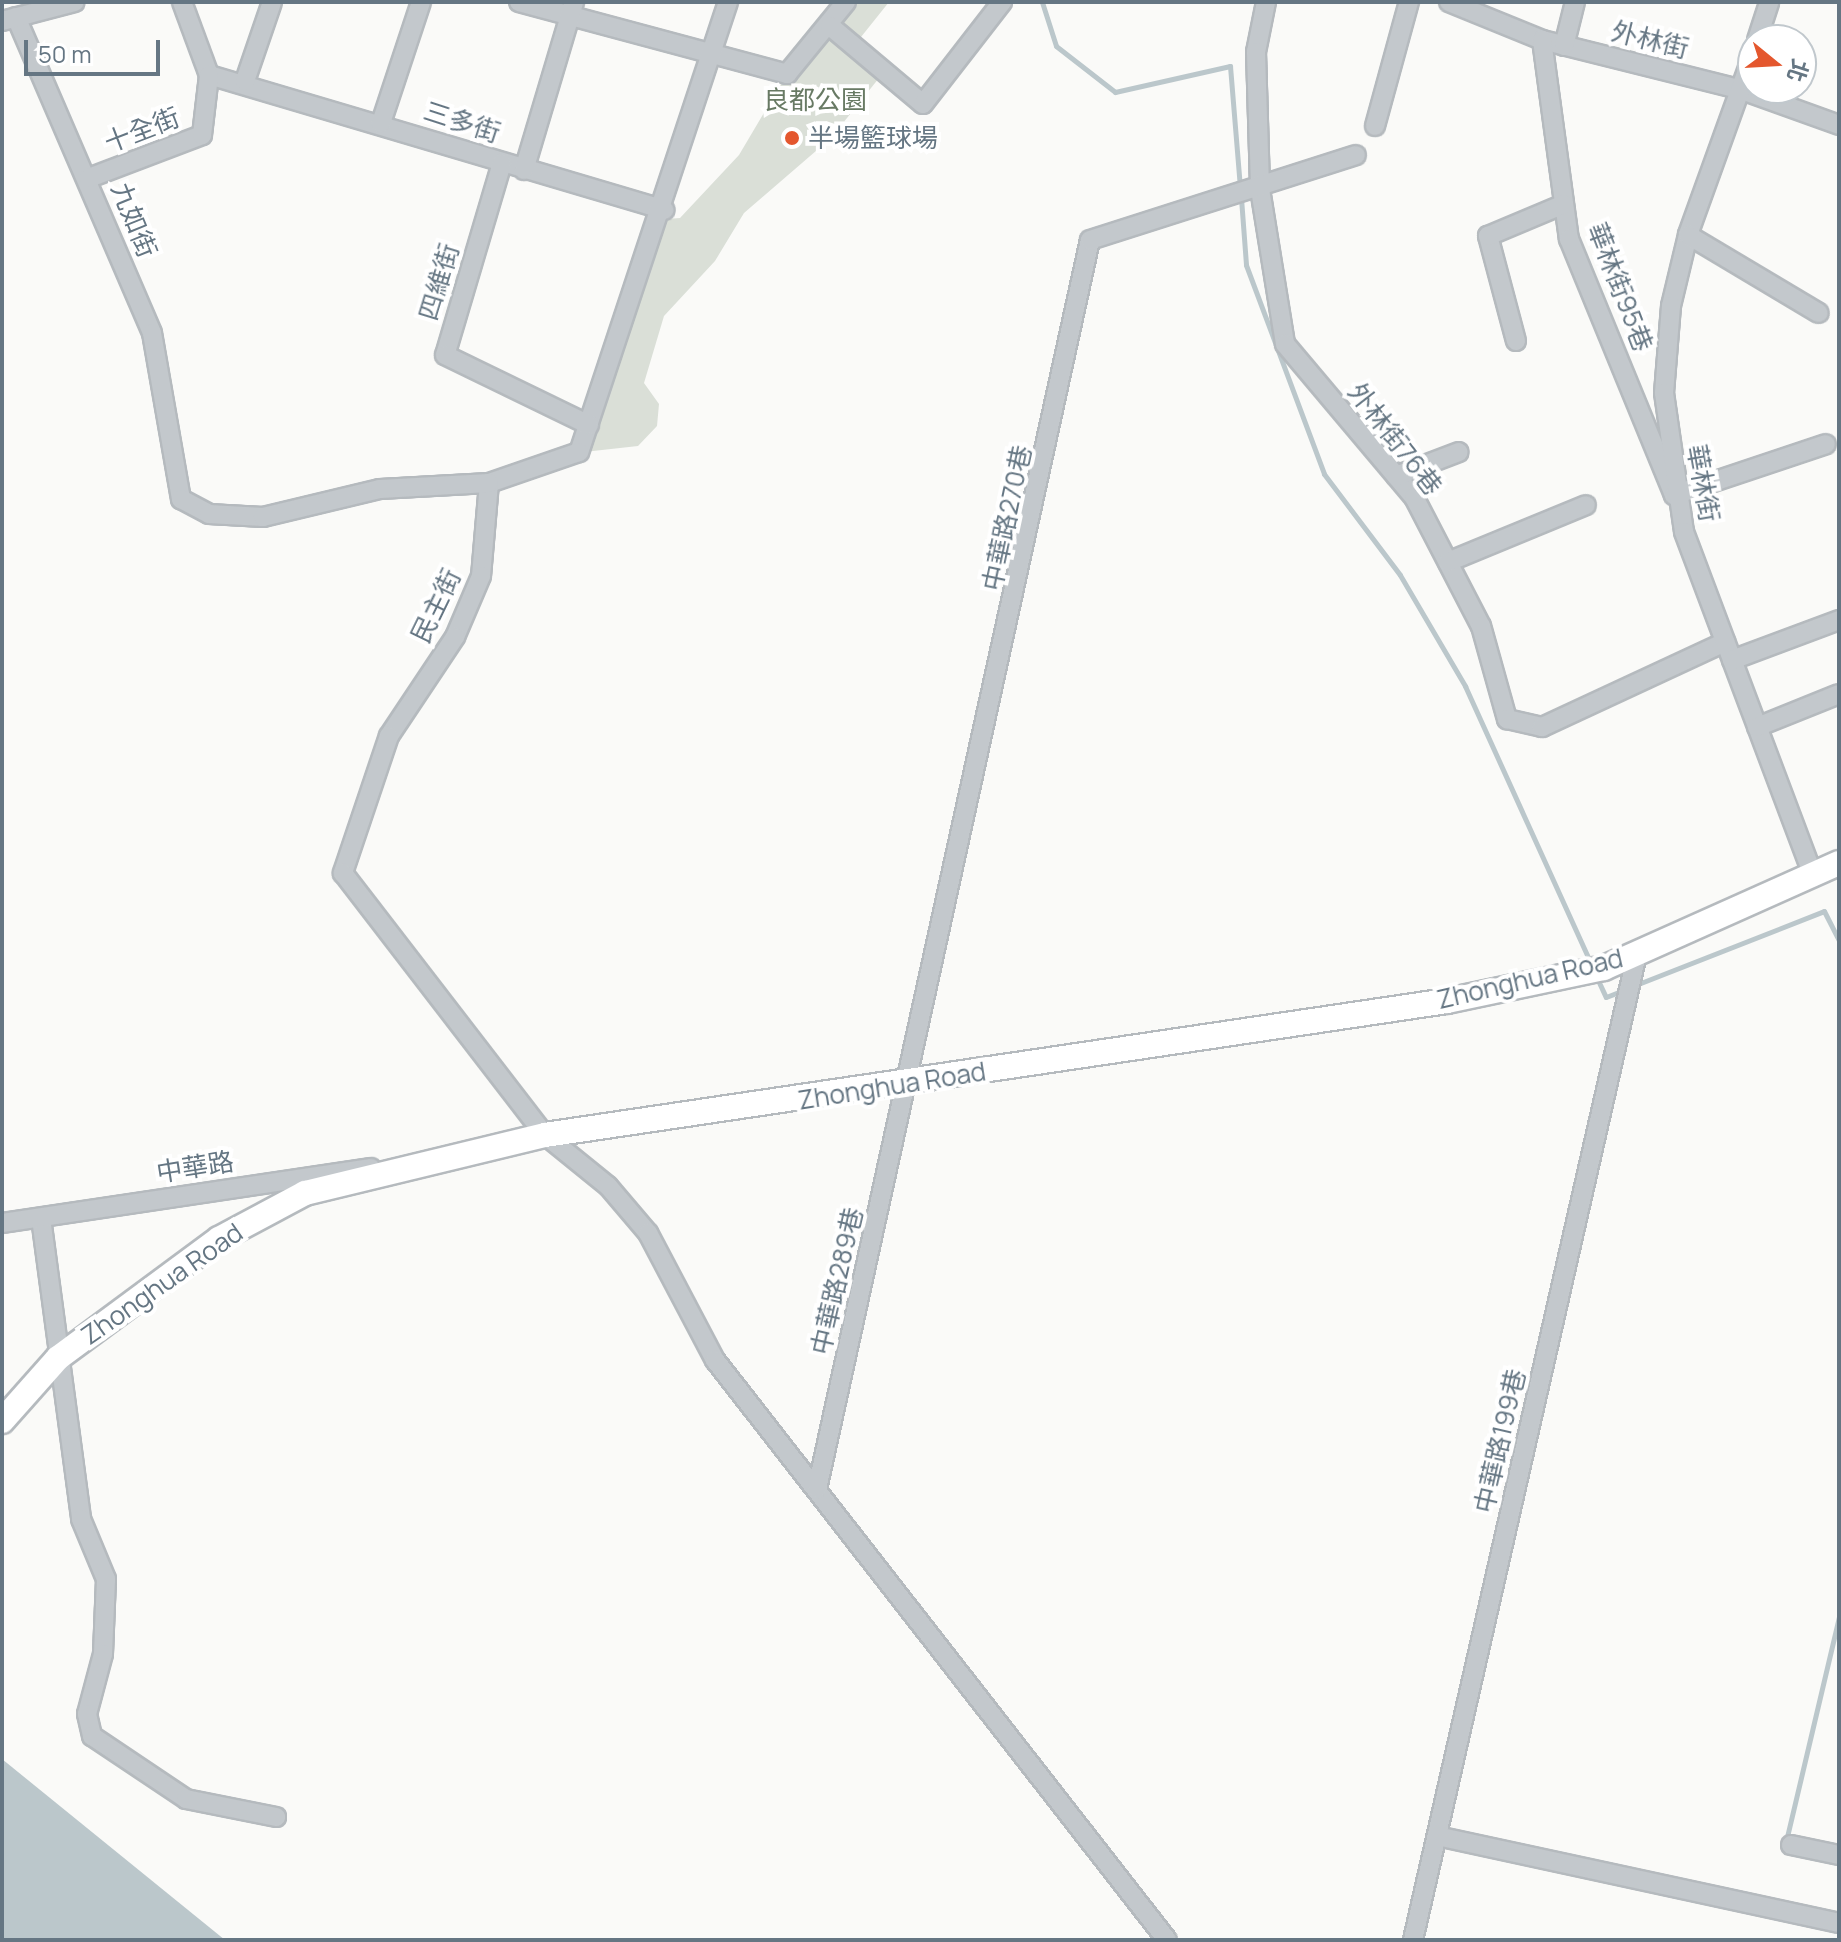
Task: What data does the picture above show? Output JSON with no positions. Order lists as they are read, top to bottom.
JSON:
{
  "streets": {
    "main road": ["Zhonghua Road"],
    "street": [
      "外林街",
      "三多街",
      "十全街",
      "九如街",
      "四維街",
      "華林街95巷",
      "外林街76巷",
      "華林街",
      "中華路270巷",
      "民主街",
      "中華路",
      "中華路289巷",
      "中華路199巷"
    ]
  },
  "crossings": [
    ["外林街", "華林街95巷"],
    ["三多街", "十全街"],
    ["三多街", "四維街"],
    ["十全街", "九如街"],
    ["九如街", "民主街"],
    ["華林街95巷", "華林街"],
    ["外林街76巷", "華林街"],
    ["外林街76巷", "中華路270巷"],
    ["華林街", "Zhonghua Road"],
    ["中華路270巷", "Zhonghua Road"],
    ["中華路270巷", "中華路289巷"],
    ["民主街", "Zhonghua Road"],
    ["Zhonghua Road", "中華路"],
    ["Zhonghua Road", "中華路289巷"],
    ["Zhonghua Road", "中華路199巷"]
  ],
  "parks": ["良都公園"],
  "places": ["半場籃球場"],
  "scale_bar": "50 m",
  "north": "right"
}
